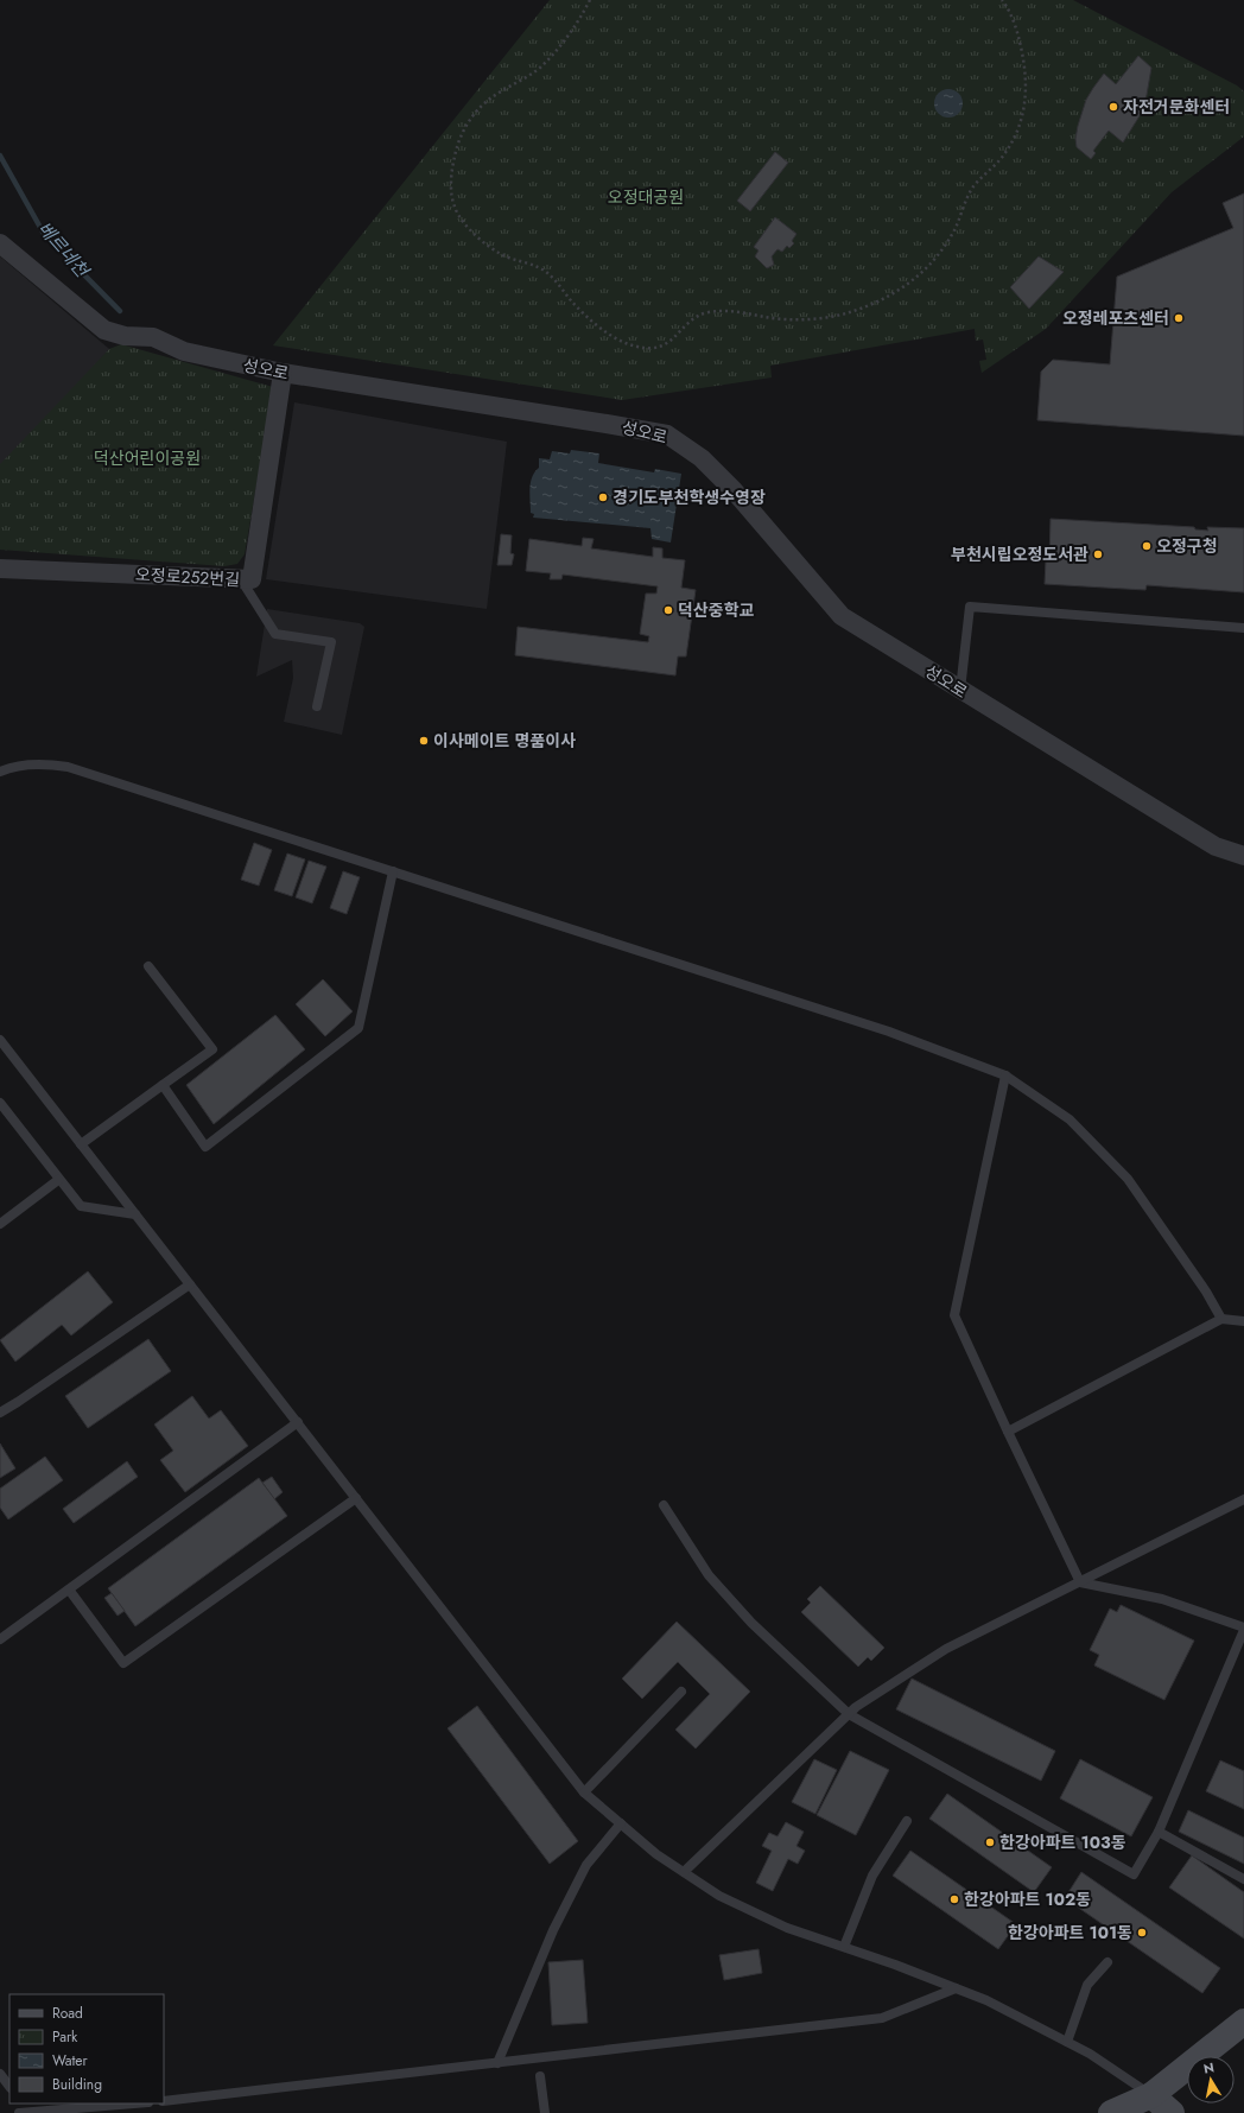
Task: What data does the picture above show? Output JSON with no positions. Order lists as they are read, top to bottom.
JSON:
{
  "streets": {
    "street": ["성오로", "오정로252번길"]
  },
  "crossings": [
    ["성오로", "오정로252번길"]
  ],
  "water": ["베르네천"],
  "parks": ["오정대공원", "덕산어린이공원"],
  "places": [
    "자전거문화센터",
    "오정레포츠센터",
    "경기도부천학생수영장",
    "오정구청",
    "부천시립오정도서관",
    "덕산중학교",
    "이사메이트 명품이사",
    "한강아파트 103동",
    "한강아파트 102동",
    "한강아파트 101동"
  ],
  "legend": [
    "Road",
    "Park",
    "Water",
    "Building"
  ],
  "north": "top"
}
